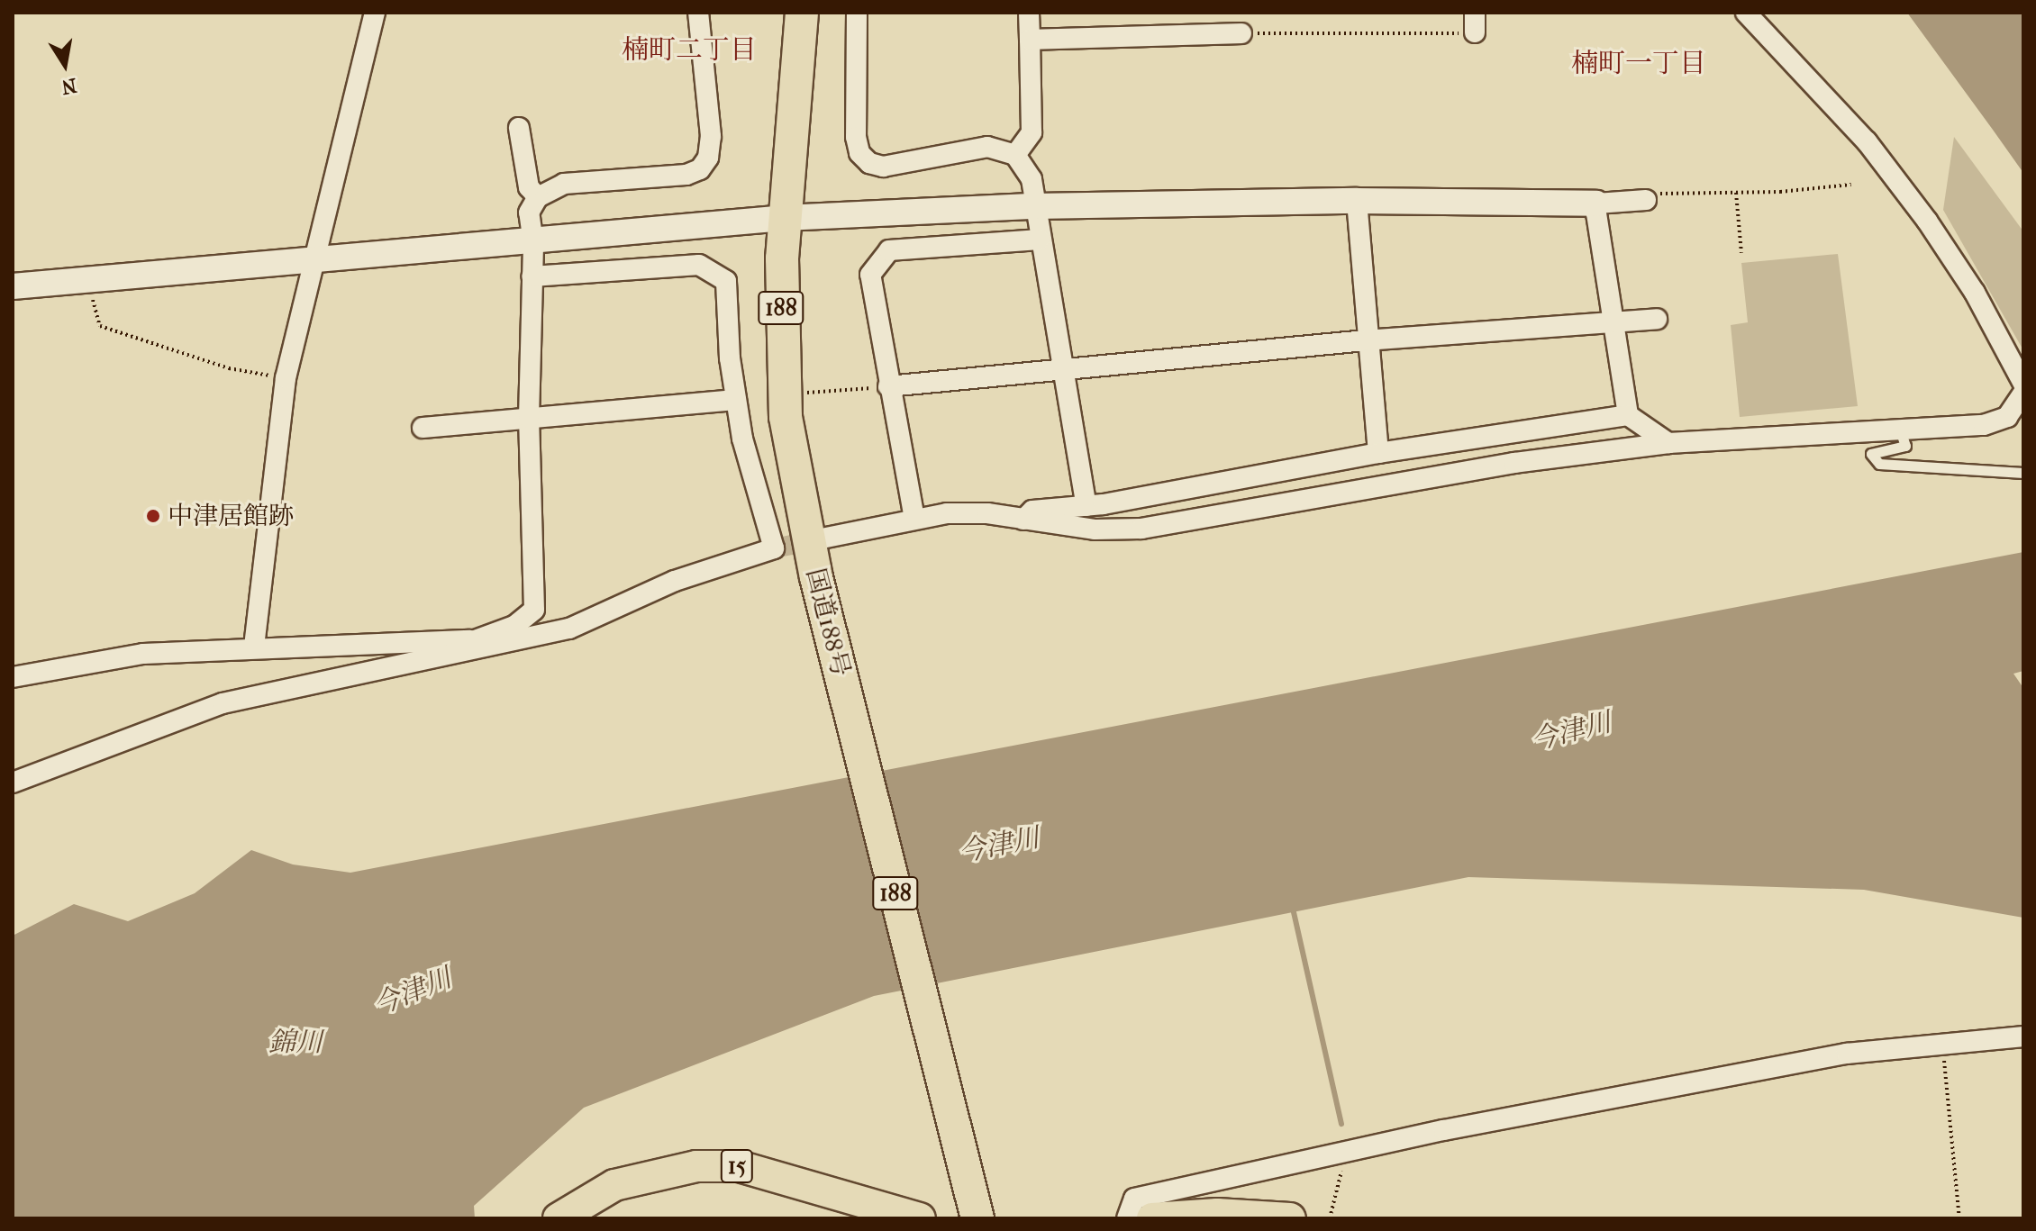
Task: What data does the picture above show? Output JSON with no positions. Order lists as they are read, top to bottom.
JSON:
{
  "streets": {
    "highway": ["188", "国道188号"],
    "main road": ["15"]
  },
  "districts": ["楠町二丁目", "楠町一丁目"],
  "water": ["今津川", "錦川"],
  "places": ["中津居館跡"],
  "north": "bottom"
}
